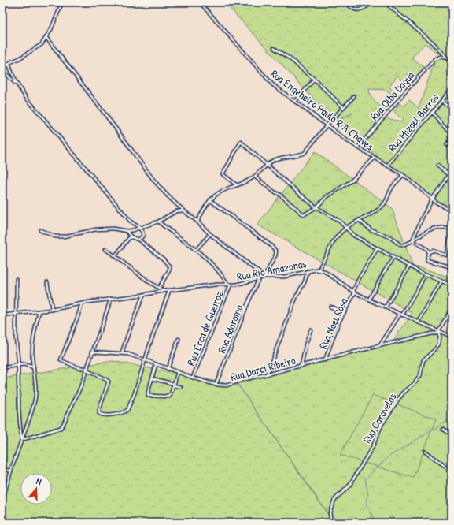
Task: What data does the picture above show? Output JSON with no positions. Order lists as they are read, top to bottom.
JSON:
{
  "streets": {
    "street": [
      "Rua Olho Dagua",
      "Rua Engeheiro Paulo R A Chaves",
      "Rua Mizael Barros",
      "Rua Rio Amazonas",
      "Rua Noel Rosa",
      "Rua Erca de Queiroz",
      "Rua Adarama",
      "Rua Darci Ribeiro",
      "Rua Caravelas"
    ]
  },
  "crossings": [
    ["Rua Olho Dagua", "Rua Engeheiro Paulo R A Chaves"],
    ["Rua Engeheiro Paulo R A Chaves", "Rua Mizael Barros"],
    ["Rua Rio Amazonas", "Rua Noel Rosa"],
    ["Rua Rio Amazonas", "Rua Erca de Queiroz"],
    ["Rua Rio Amazonas", "Rua Adarama"],
    ["Rua Rio Amazonas", "Rua Darci Ribeiro"],
    ["Rua Rio Amazonas", "Rua Caravelas"],
    ["Rua Noel Rosa", "Rua Darci Ribeiro"],
    ["Rua Erca de Queiroz", "Rua Darci Ribeiro"],
    ["Rua Adarama", "Rua Darci Ribeiro"],
    ["Rua Darci Ribeiro", "Rua Caravelas"]
  ],
  "north": "top"
}
